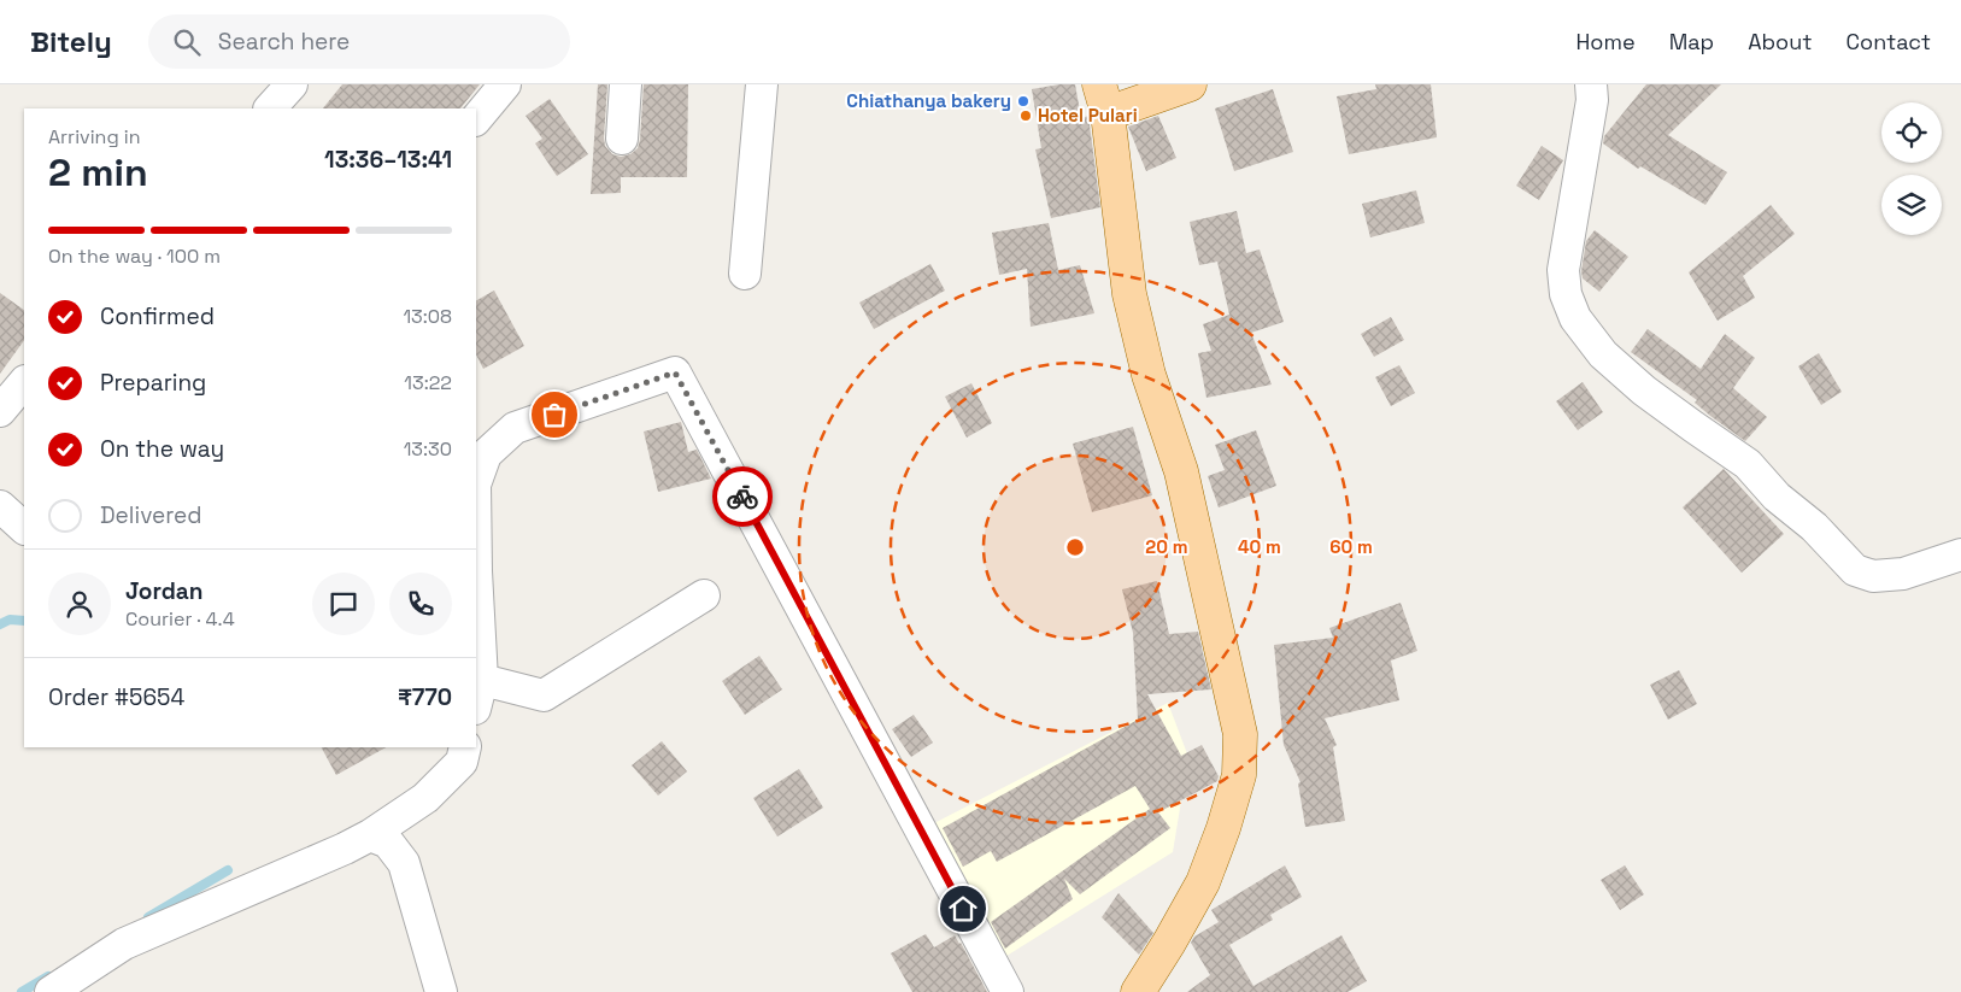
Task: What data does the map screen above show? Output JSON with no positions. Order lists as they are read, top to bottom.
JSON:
{
  "places": ["Chiathanya bakery", "Hotel Pulari"],
  "page": {
    "header": "Bitely",
    "search": "Search here",
    "nav": [
      "Home",
      "Map",
      "About",
      "Contact"
    ],
    "heading": ["2 min", "Arriving in", "13:36–13:41"],
    "panel": [
      "Jordan",
      "Courier · 4.4",
      "Order #5654",
      "₹770"
    ],
    "bar": "On the way · 100 m",
    "list": [
      ["Confirmed", "13:08"],
      ["Preparing", "13:22"],
      ["On the way", "13:30"],
      "Delivered"
    ]
  },
  "rings": ["20 m", "40 m", "60 m"]
}
